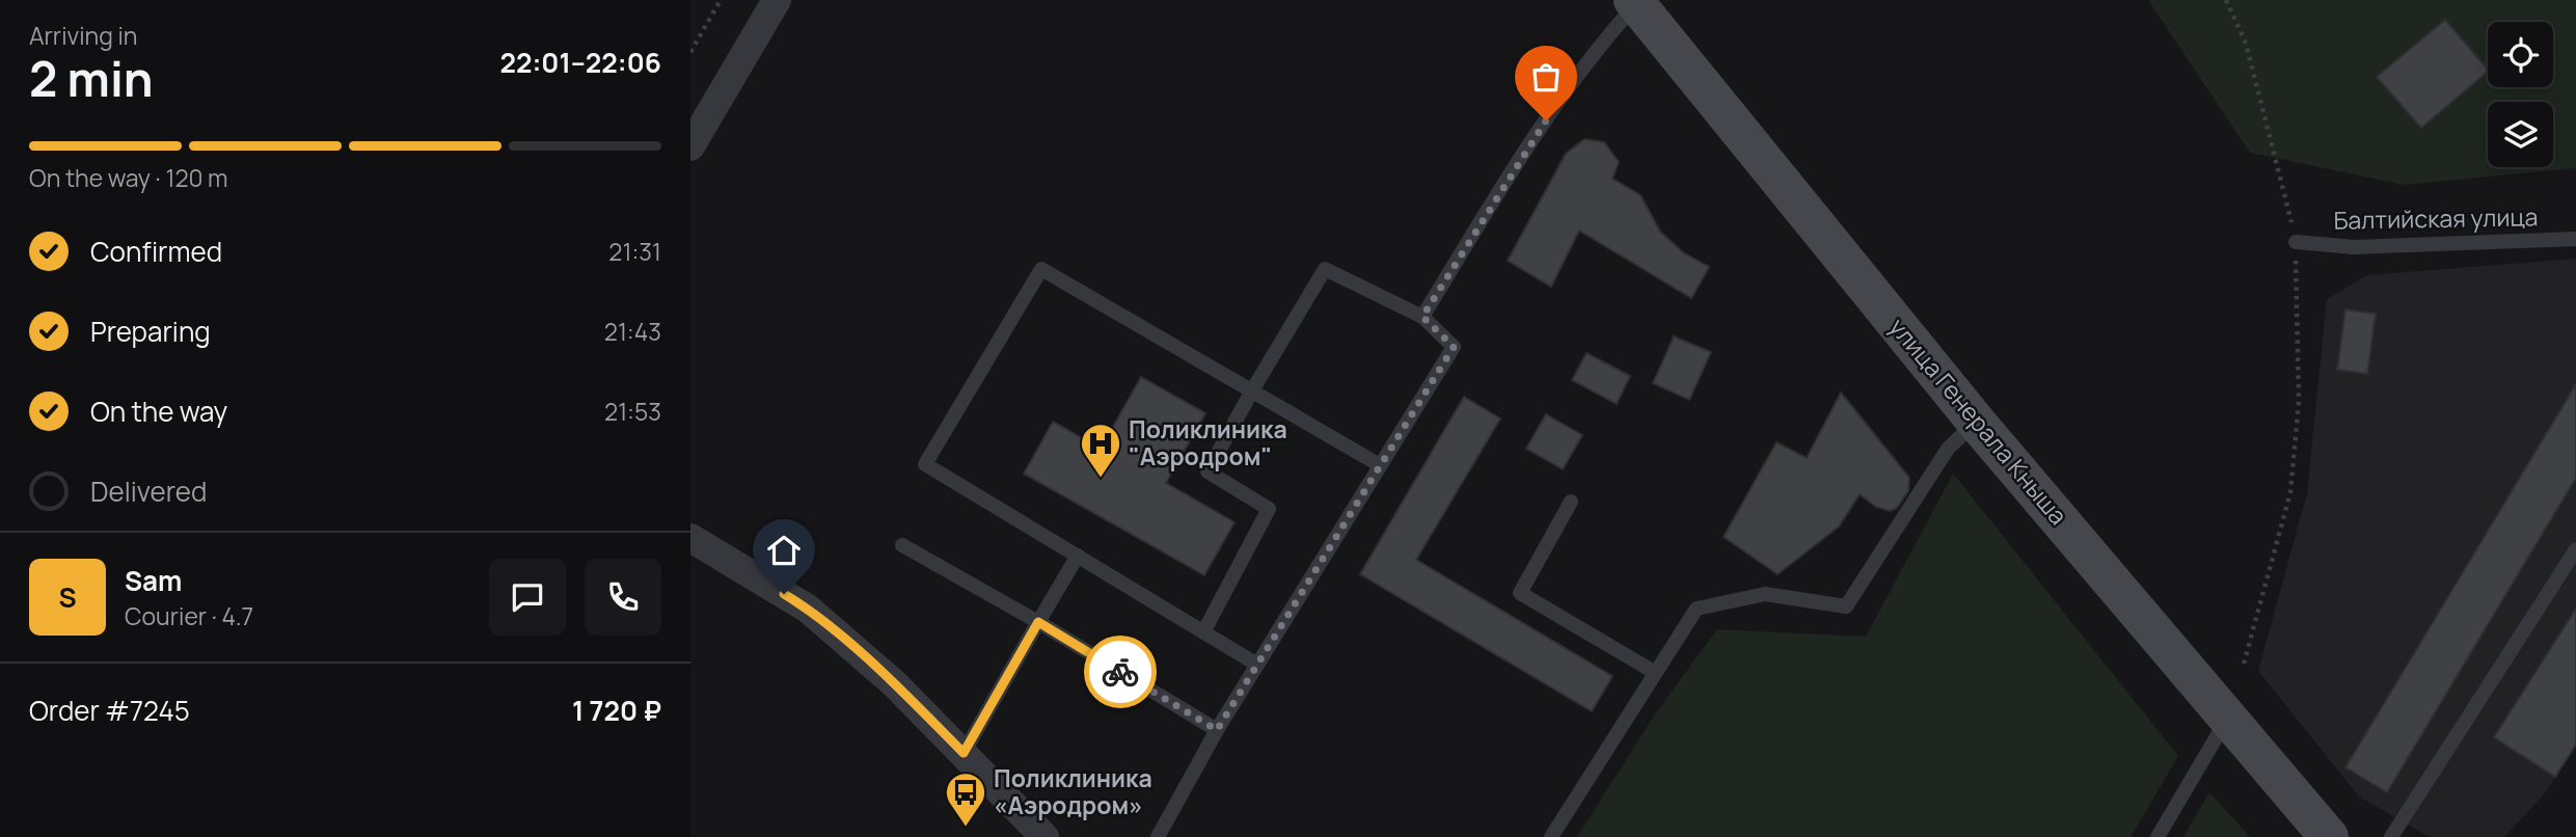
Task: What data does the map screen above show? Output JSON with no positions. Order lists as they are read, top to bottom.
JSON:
{
  "streets": {
    "street": ["улица Генерала Кныша"],
    "lane": ["Балтийская улица"]
  },
  "places": {
    "hospital": ["Поликлиника \"Аэродром\""],
    "bus stop": ["Поликлиника «Аэродром»"]
  },
  "page": {
    "heading": ["2 min", "Arriving in", "22:01–22:06"],
    "panel": [
      "Sam",
      "Courier · 4.7",
      "Order #7245",
      "1 720 ₽"
    ],
    "bar": "On the way · 120 m",
    "list": [
      ["Confirmed", "21:31"],
      ["Preparing", "21:43"],
      ["On the way", "21:53"],
      "Delivered"
    ],
    "round": "S"
  }
}
